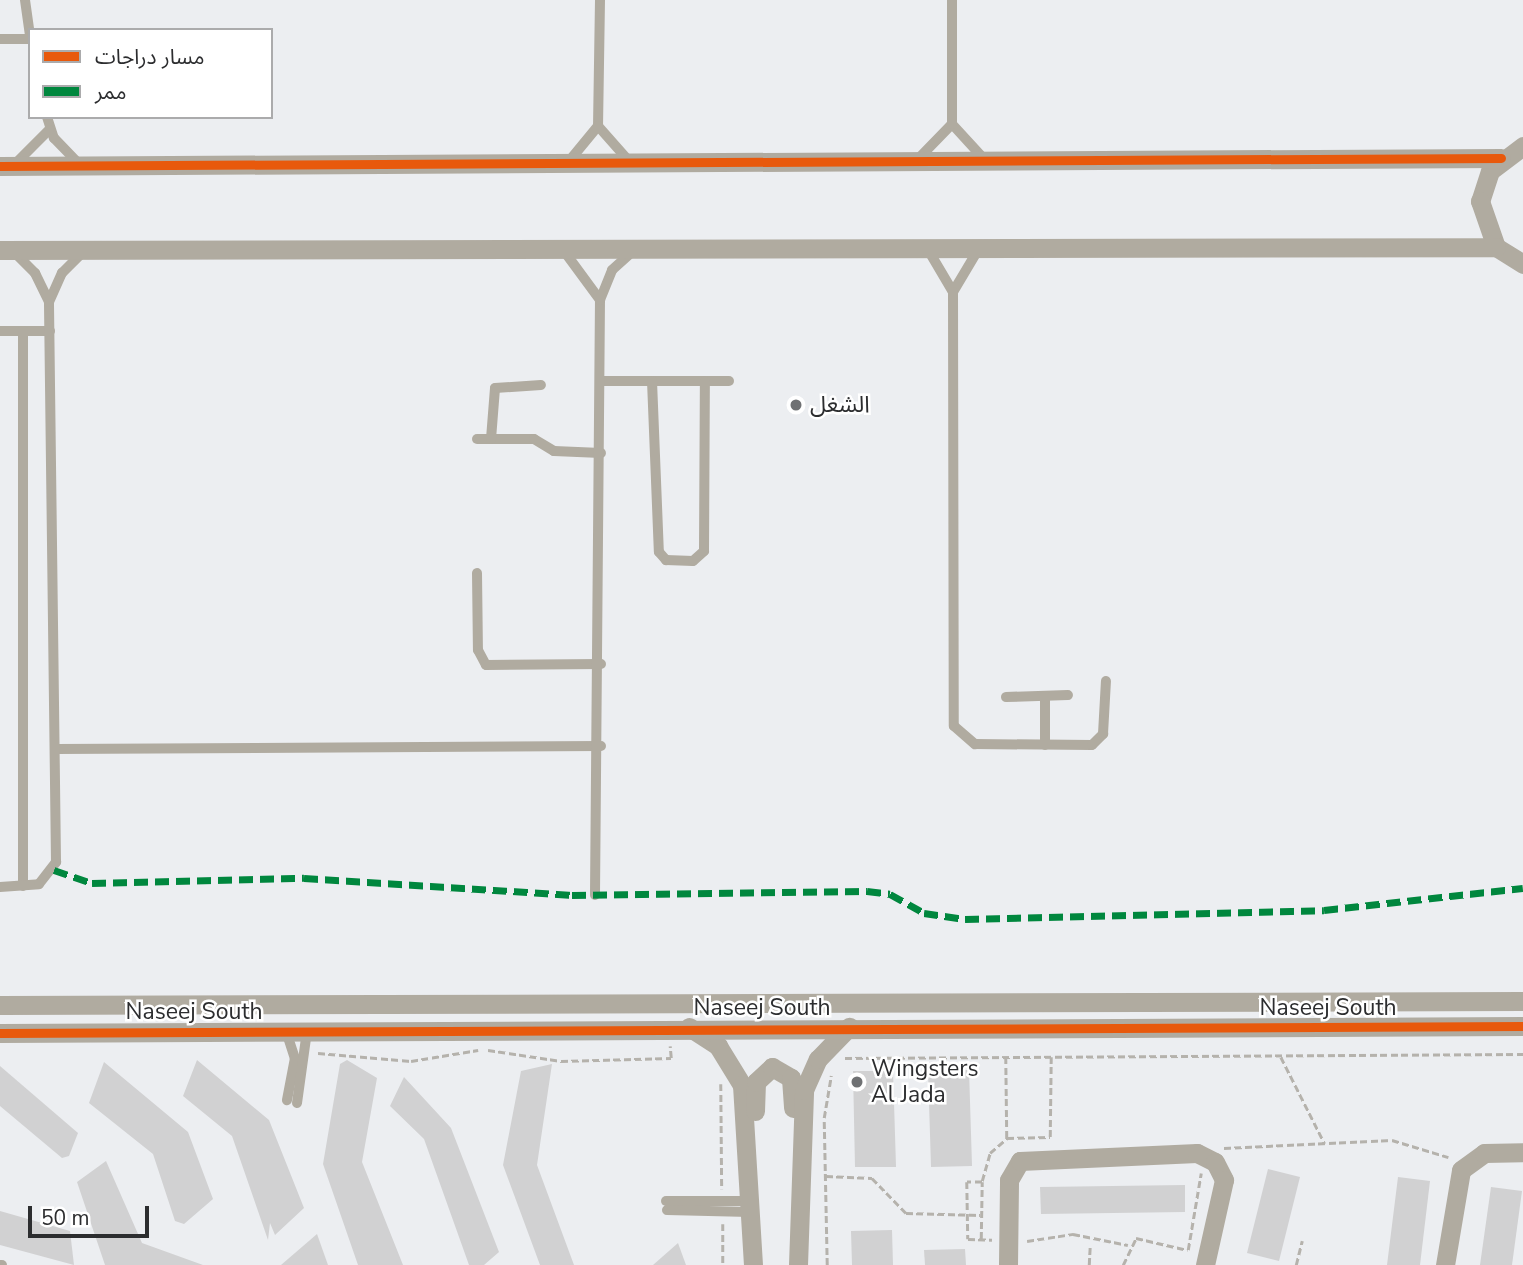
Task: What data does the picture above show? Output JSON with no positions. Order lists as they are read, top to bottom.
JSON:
{
  "streets": {
    "street": ["Naseej South"]
  },
  "places": ["الشغل", "Wingsters Al Jada"],
  "legend": ["مسار دراجات", "ممر"],
  "scale_bar": "50 m"
}
